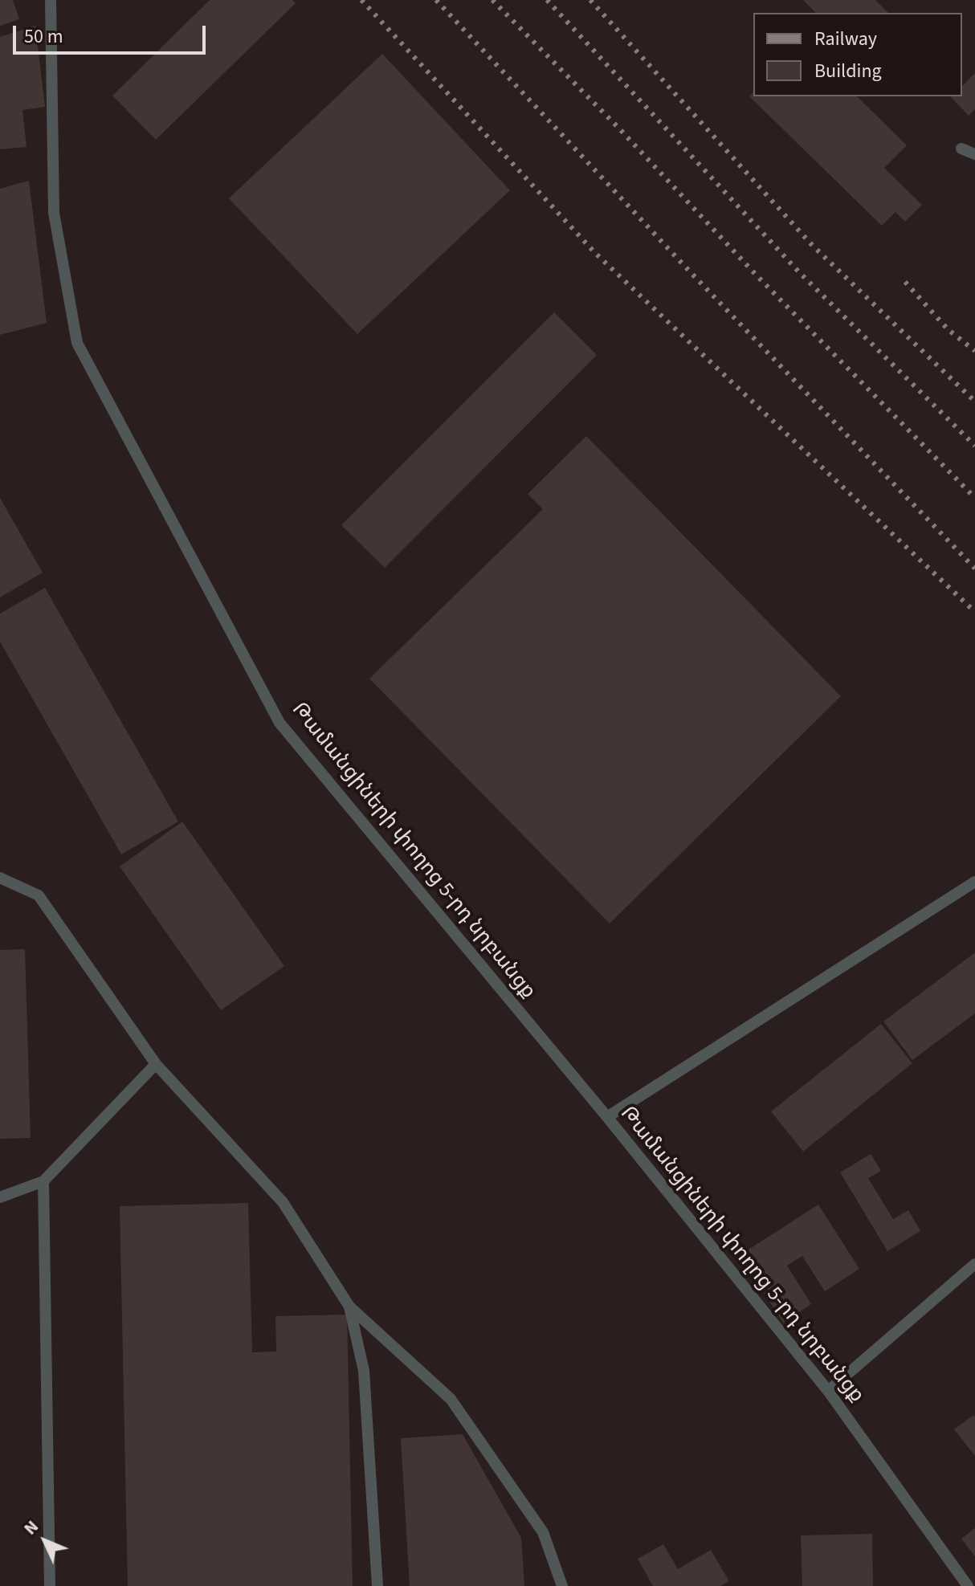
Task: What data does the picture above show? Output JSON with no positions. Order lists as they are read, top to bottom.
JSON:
{
  "streets": {
    "lane": ["Թամանցիների փողոց 5-րդ նրբանցք"]
  },
  "legend": ["Railway", "Building"],
  "scale_bar": "50 m",
  "north": "top left"
}
